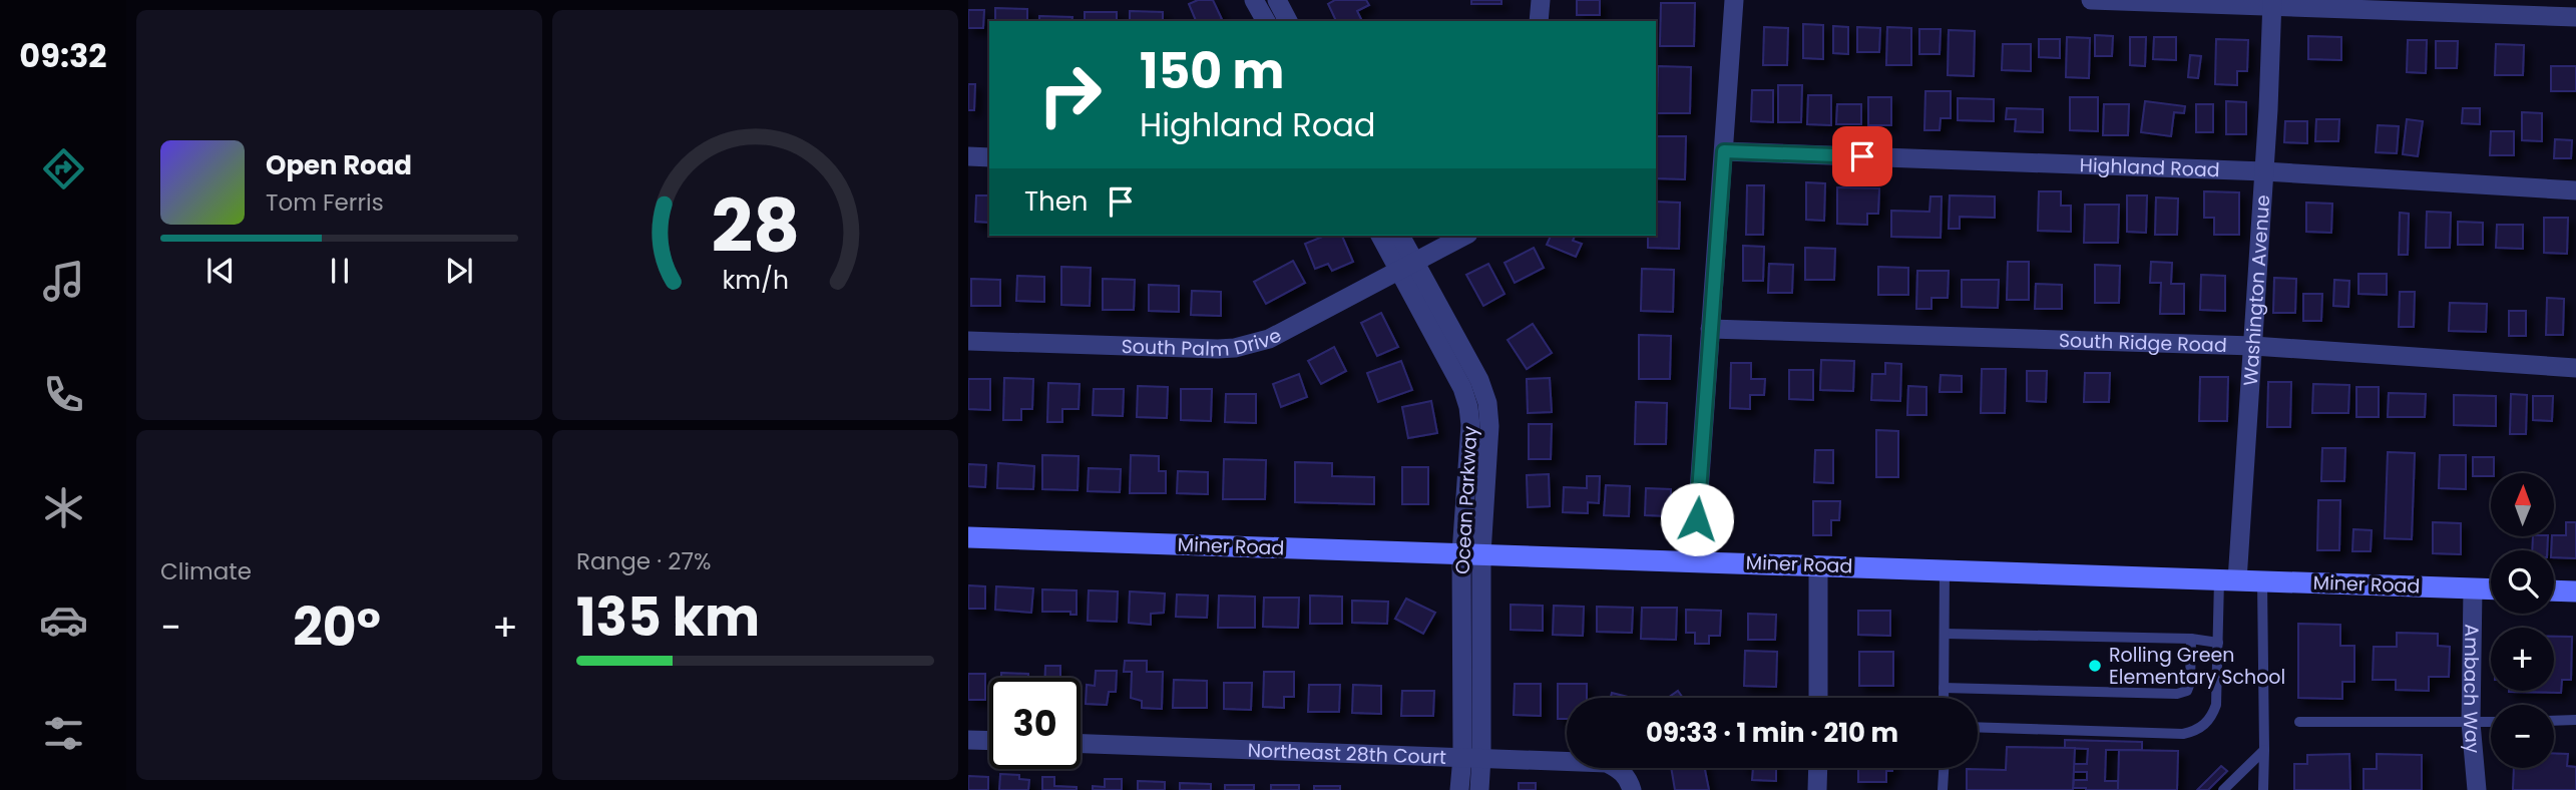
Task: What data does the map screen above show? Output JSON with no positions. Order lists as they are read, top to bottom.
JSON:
{
  "streets": {
    "street": [
      "Highland Road",
      "Washington Avenue",
      "South Palm Drive",
      "South Ridge Road",
      "Ocean Parkway",
      "Miner Road",
      "Ambach Way",
      "Northeast 28th Court"
    ]
  },
  "crossings": [
    ["Highland Road", "Washington Avenue"],
    ["Washington Avenue", "South Ridge Road"],
    ["Washington Avenue", "Miner Road"],
    ["South Palm Drive", "Ocean Parkway"],
    ["Ocean Parkway", "Miner Road"],
    ["Ocean Parkway", "Northeast 28th Court"],
    ["Miner Road", "Ambach Way"]
  ],
  "places": ["Rolling Green Elementary School"],
  "north": "top",
  "page": {
    "tabs": "09:32",
    "turn": ["150 m", "Highland Road"],
    "song": ["Open Road", "Tom Ferris"],
    "then": "Then",
    "tile": [
      "Climate",
      ["Range · 27%", "135 km"]
    ],
    "map_buttons": ["+", "−"],
    "heat": ["−", "20°", "+"],
    "limit": "30",
    "trip": "09:33 · 1 min · 210 m",
    "gauge": ["28", "km/h"]
  }
}
